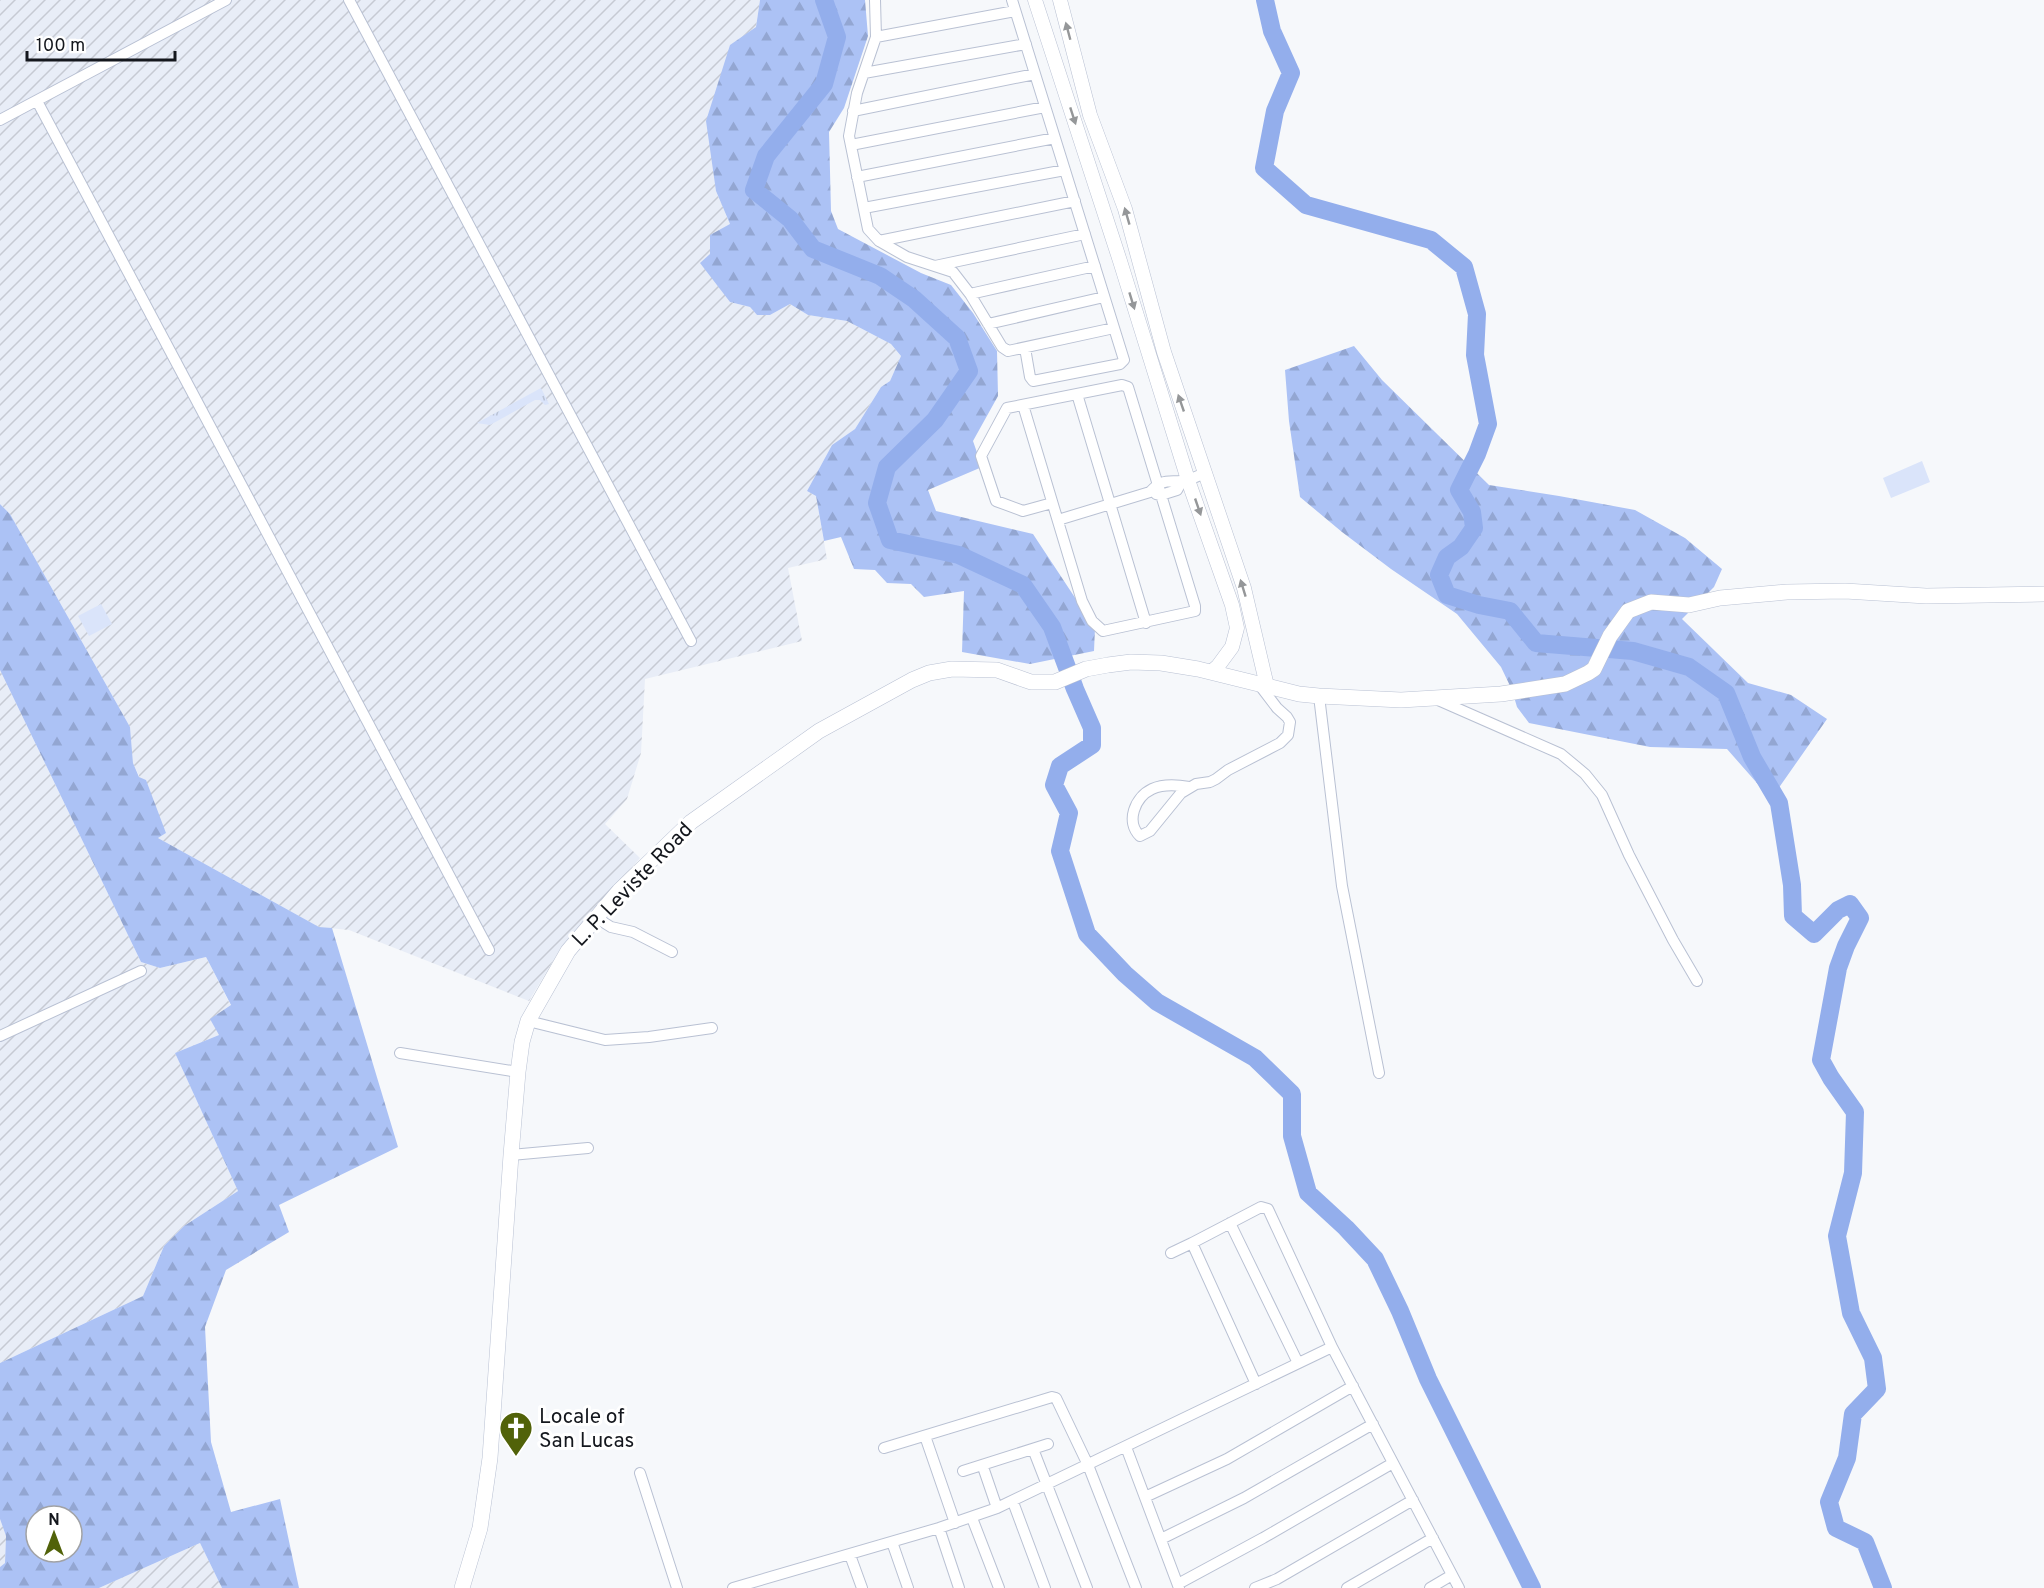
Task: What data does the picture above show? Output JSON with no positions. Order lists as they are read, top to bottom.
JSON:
{
  "streets": {
    "main road": ["L. P. Leviste Road"]
  },
  "places": {
    "church": ["Locale of San Lucas"]
  },
  "scale_bar": "100 m",
  "north": "top"
}
